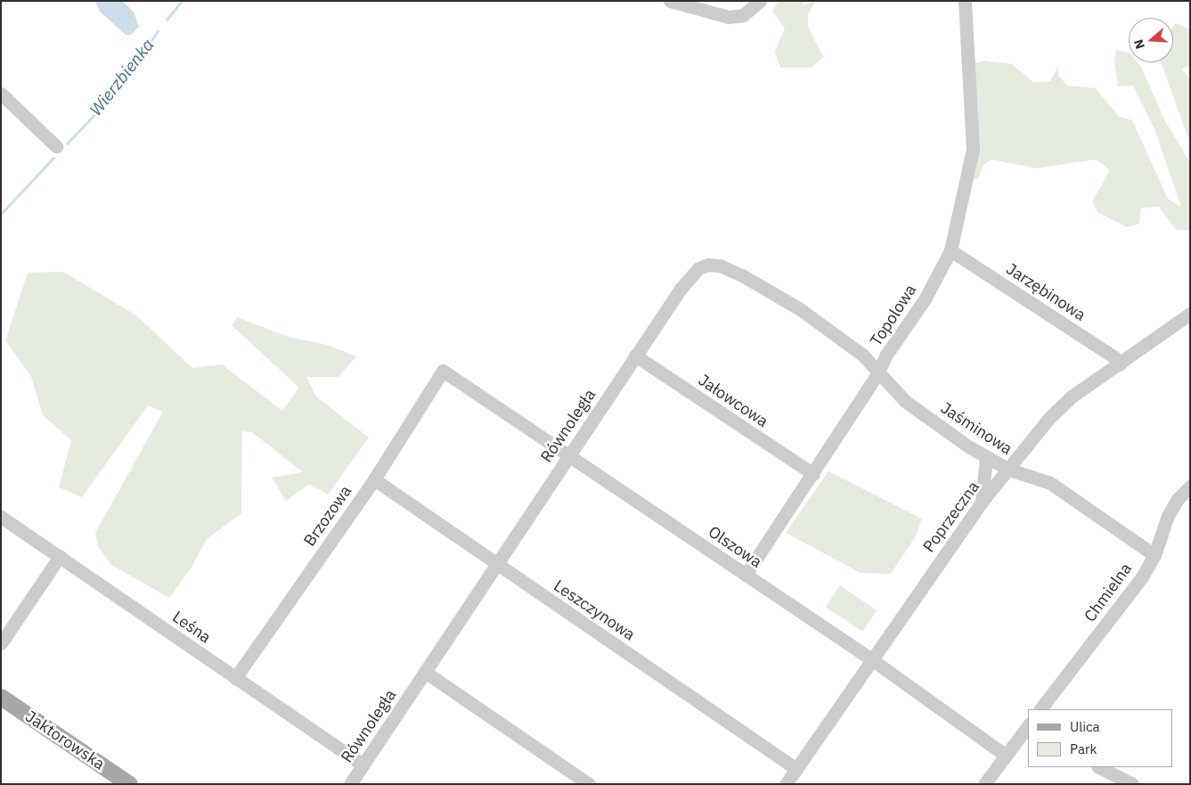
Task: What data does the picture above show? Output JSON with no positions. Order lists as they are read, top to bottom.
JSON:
{
  "streets": {
    "main road": ["Jaktorowska"],
    "street": [
      "Jarzębinowa",
      "Topolowa",
      "Jałowcowa",
      "Równoległa",
      "Jaśminowa",
      "Brzozowa",
      "Poprzeczna",
      "Olszowa",
      "Chmielna",
      "Leszczynowa",
      "Leśna"
    ]
  },
  "crossings": [
    ["Jarzębinowa", "Topolowa"],
    ["Jarzębinowa", "Poprzeczna"],
    ["Topolowa", "Jałowcowa"],
    ["Topolowa", "Równoległa"],
    ["Topolowa", "Jaśminowa"],
    ["Topolowa", "Olszowa"],
    ["Jałowcowa", "Równoległa"],
    ["Równoległa", "Jaśminowa"],
    ["Równoległa", "Olszowa"],
    ["Równoległa", "Leszczynowa"],
    ["Równoległa", "Leśna"],
    ["Jaśminowa", "Poprzeczna"],
    ["Jaśminowa", "Chmielna"],
    ["Brzozowa", "Olszowa"],
    ["Brzozowa", "Leszczynowa"],
    ["Brzozowa", "Leśna"],
    ["Poprzeczna", "Olszowa"],
    ["Poprzeczna", "Leszczynowa"]
  ],
  "water": ["Wierzbienka"],
  "legend": ["Ulica", "Park"],
  "north": "left"
}
